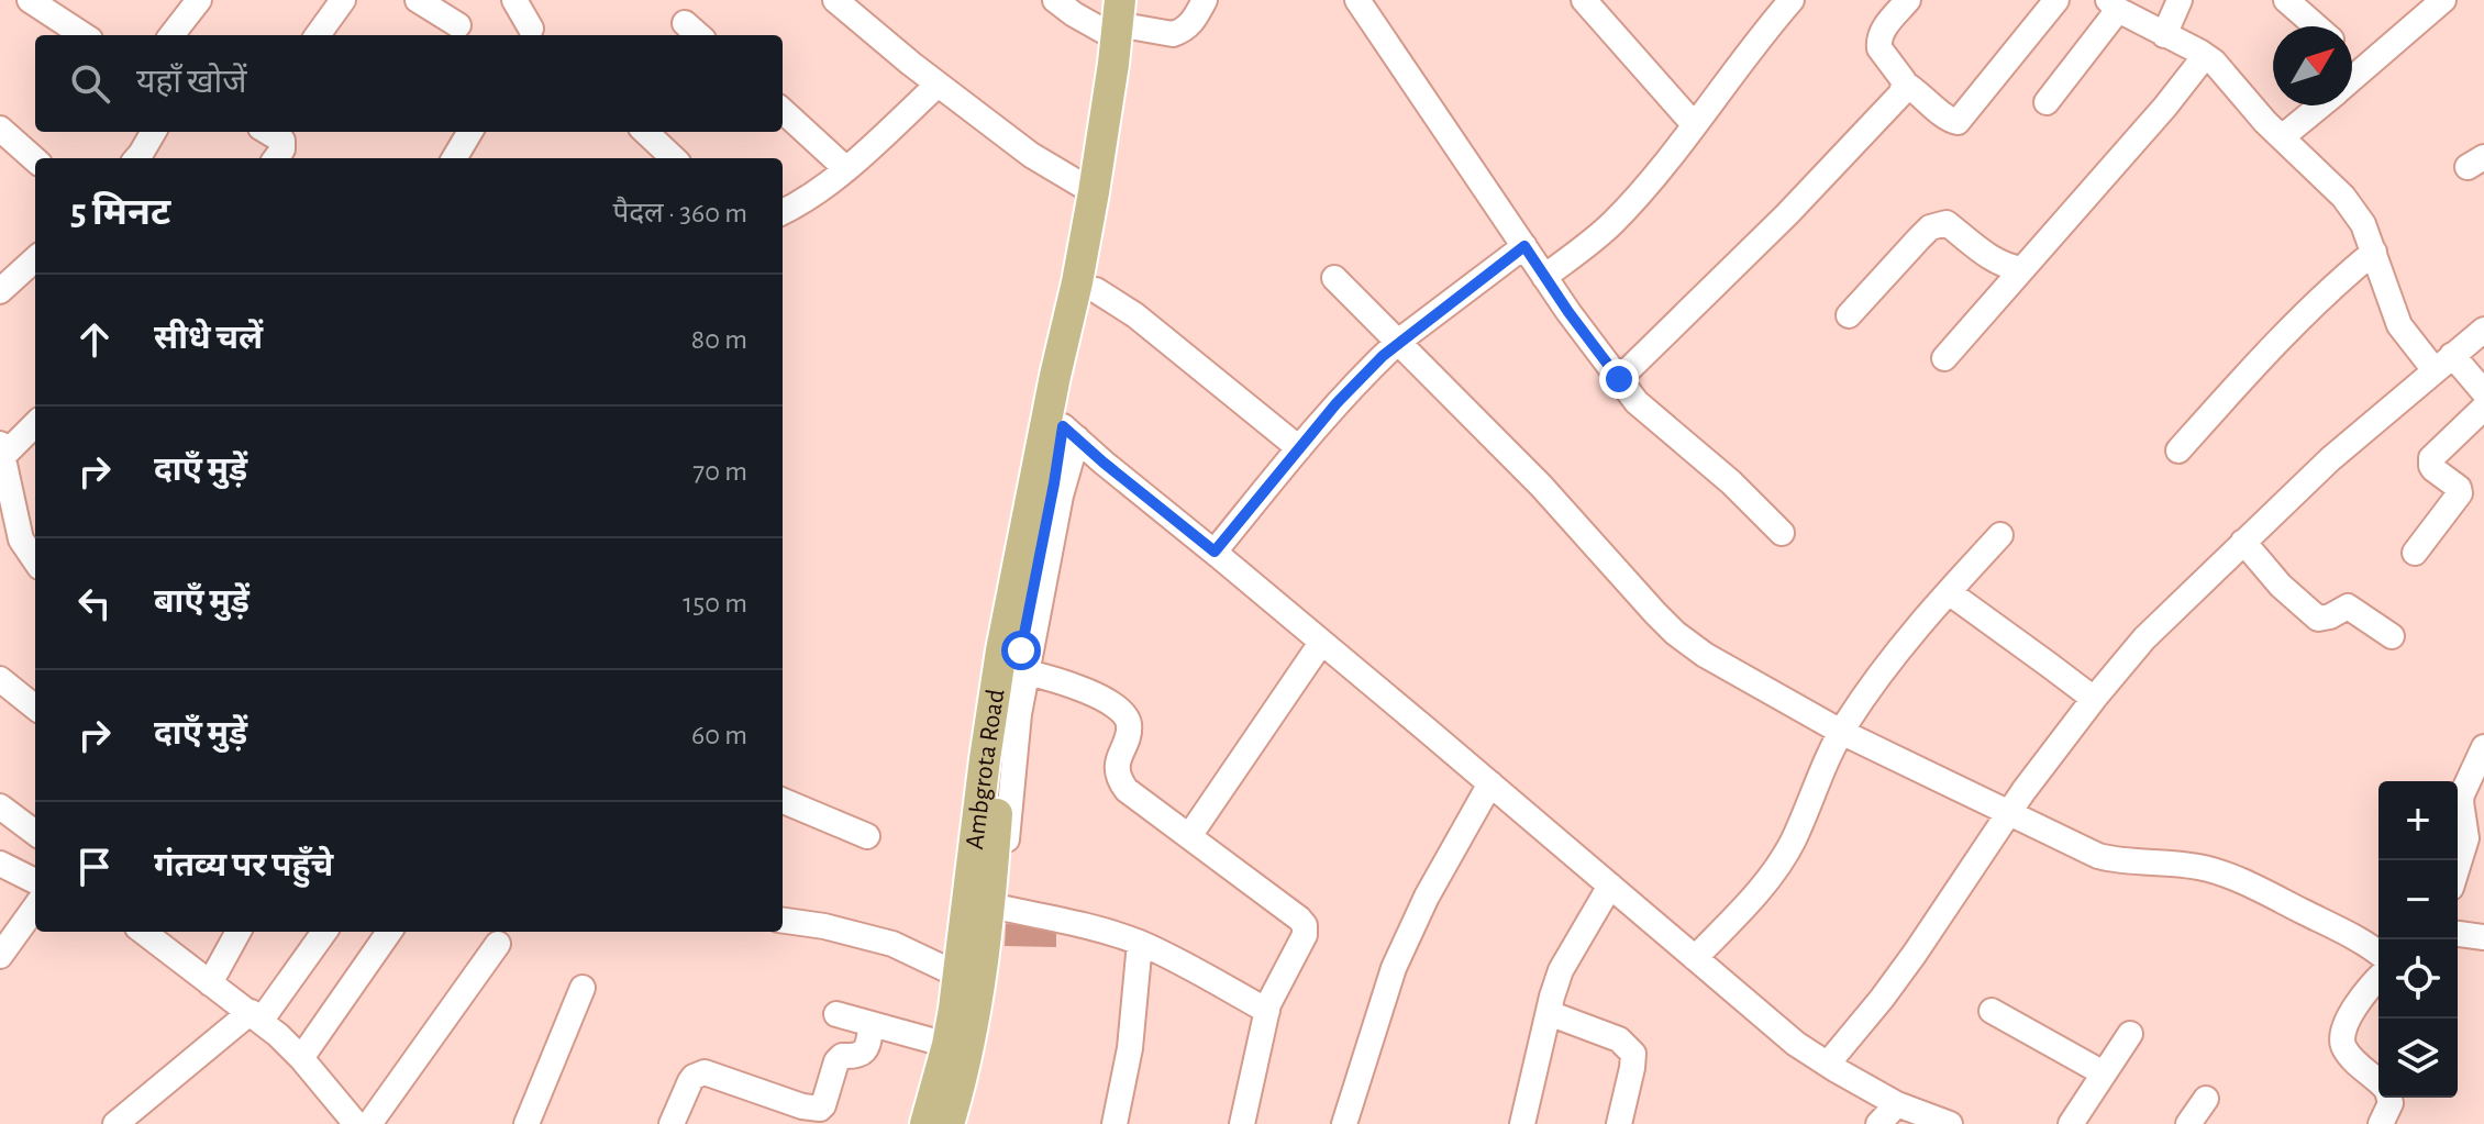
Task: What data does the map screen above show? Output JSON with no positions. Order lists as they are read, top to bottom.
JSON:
{
  "streets": {
    "main road": ["Ambgrota Road"]
  },
  "north": "top right",
  "page": {
    "search": "यहाँ खोजें",
    "heading": ["5 मिनट", "पैदल · 360 m"],
    "list": [
      ["सीधे चलें", "80 m"],
      ["दाएँ मुड़ें", "70 m"],
      ["बाएँ मुड़ें", "150 m"],
      ["दाएँ मुड़ें", "60 m"],
      "गंतव्य पर पहुँचे"
    ],
    "map_buttons": ["+", "−"]
  }
}
